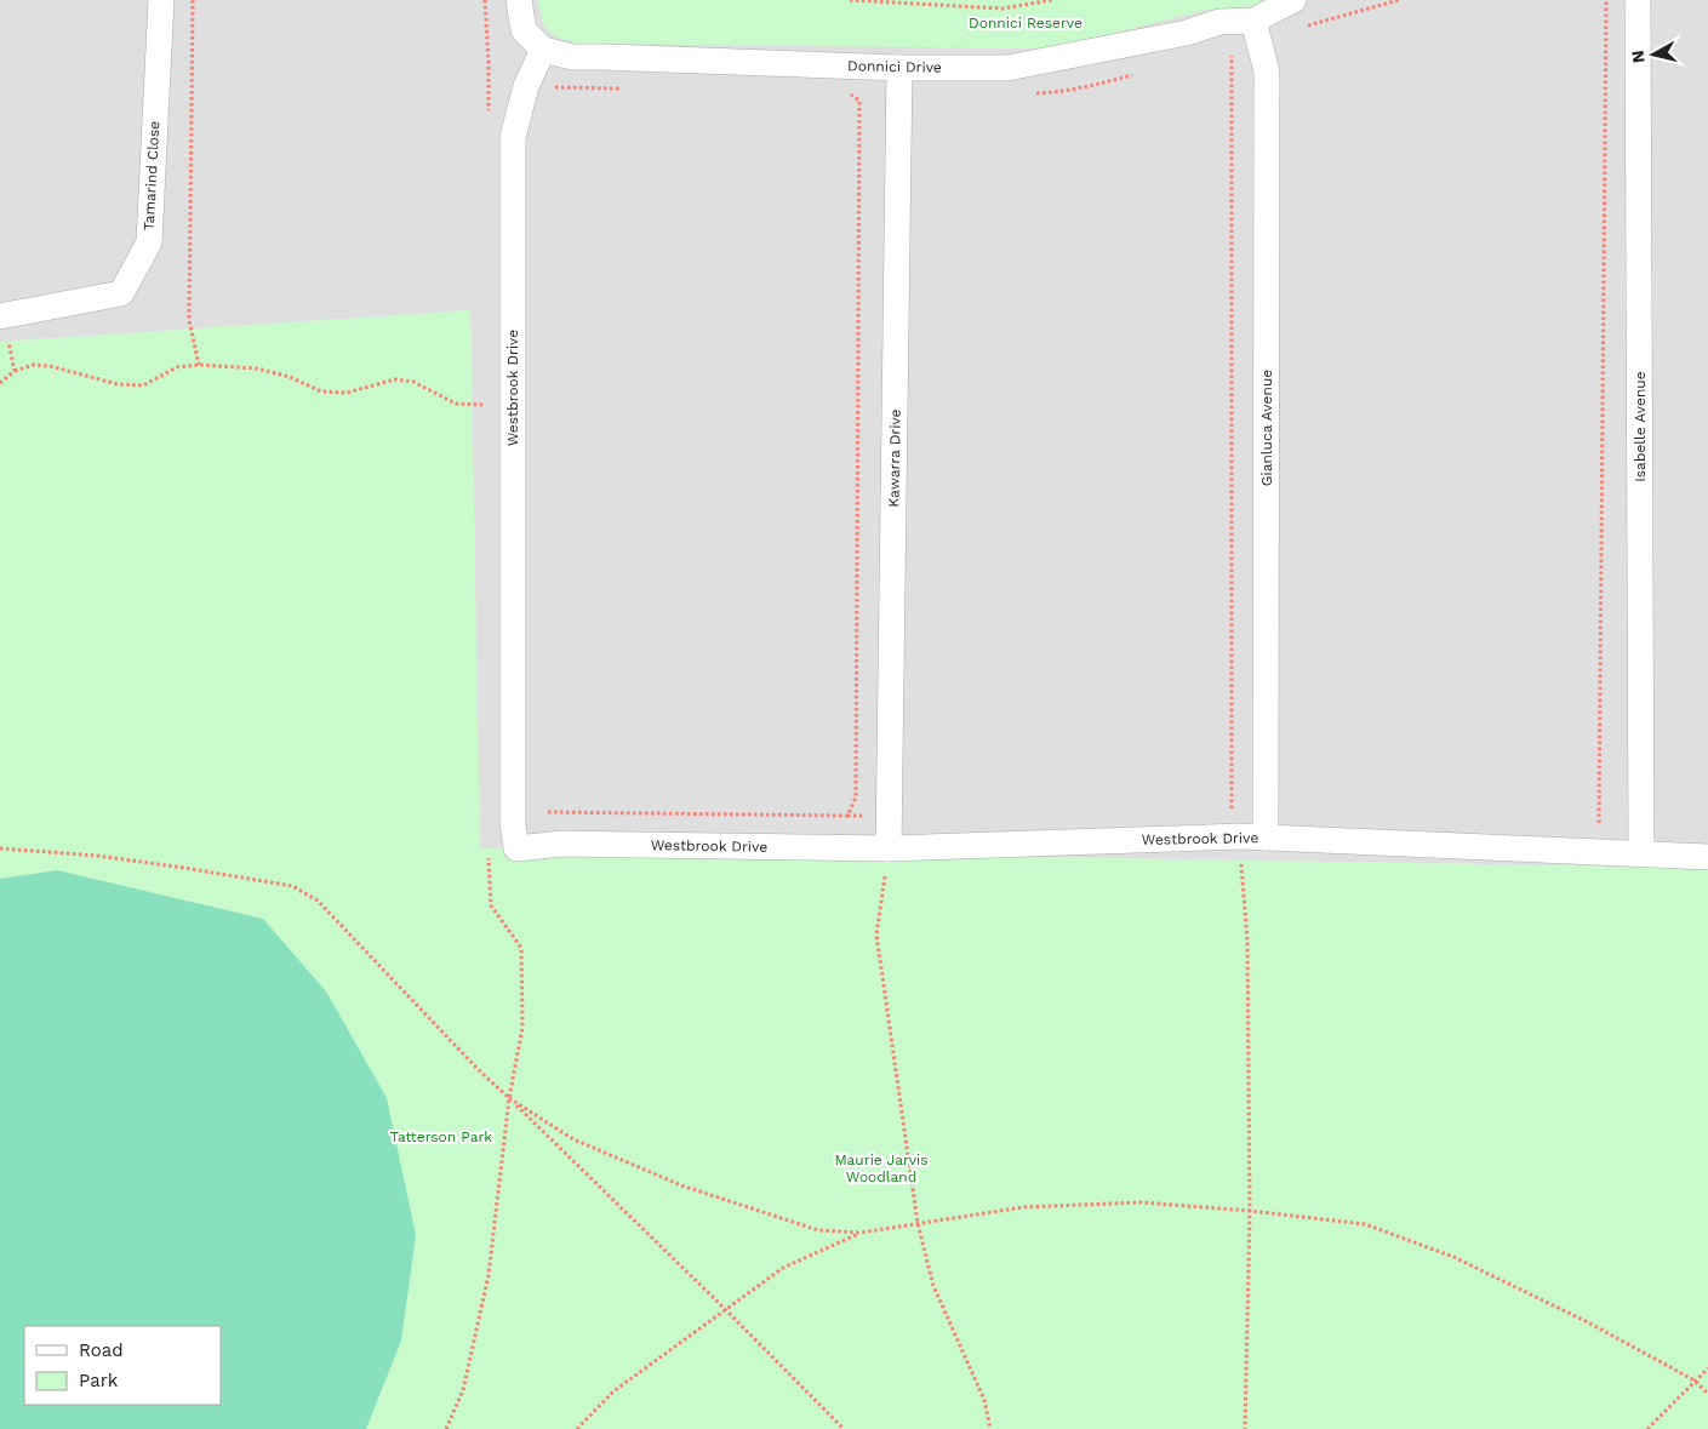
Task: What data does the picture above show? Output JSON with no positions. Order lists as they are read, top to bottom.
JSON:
{
  "streets": {
    "street": [
      "Donnici Drive",
      "Tamarind Close",
      "Westbrook Drive",
      "Isabelle Avenue",
      "Gianluca Avenue",
      "Kawarra Drive"
    ]
  },
  "crossings": [
    ["Donnici Drive", "Westbrook Drive"],
    ["Donnici Drive", "Gianluca Avenue"],
    ["Donnici Drive", "Kawarra Drive"],
    ["Westbrook Drive", "Isabelle Avenue"],
    ["Westbrook Drive", "Gianluca Avenue"],
    ["Westbrook Drive", "Kawarra Drive"]
  ],
  "parks": ["Donnici Reserve", "Tatterson Park", "Maurie Jarvis Woodland"],
  "legend": ["Road", "Park"],
  "north": "left"
}
